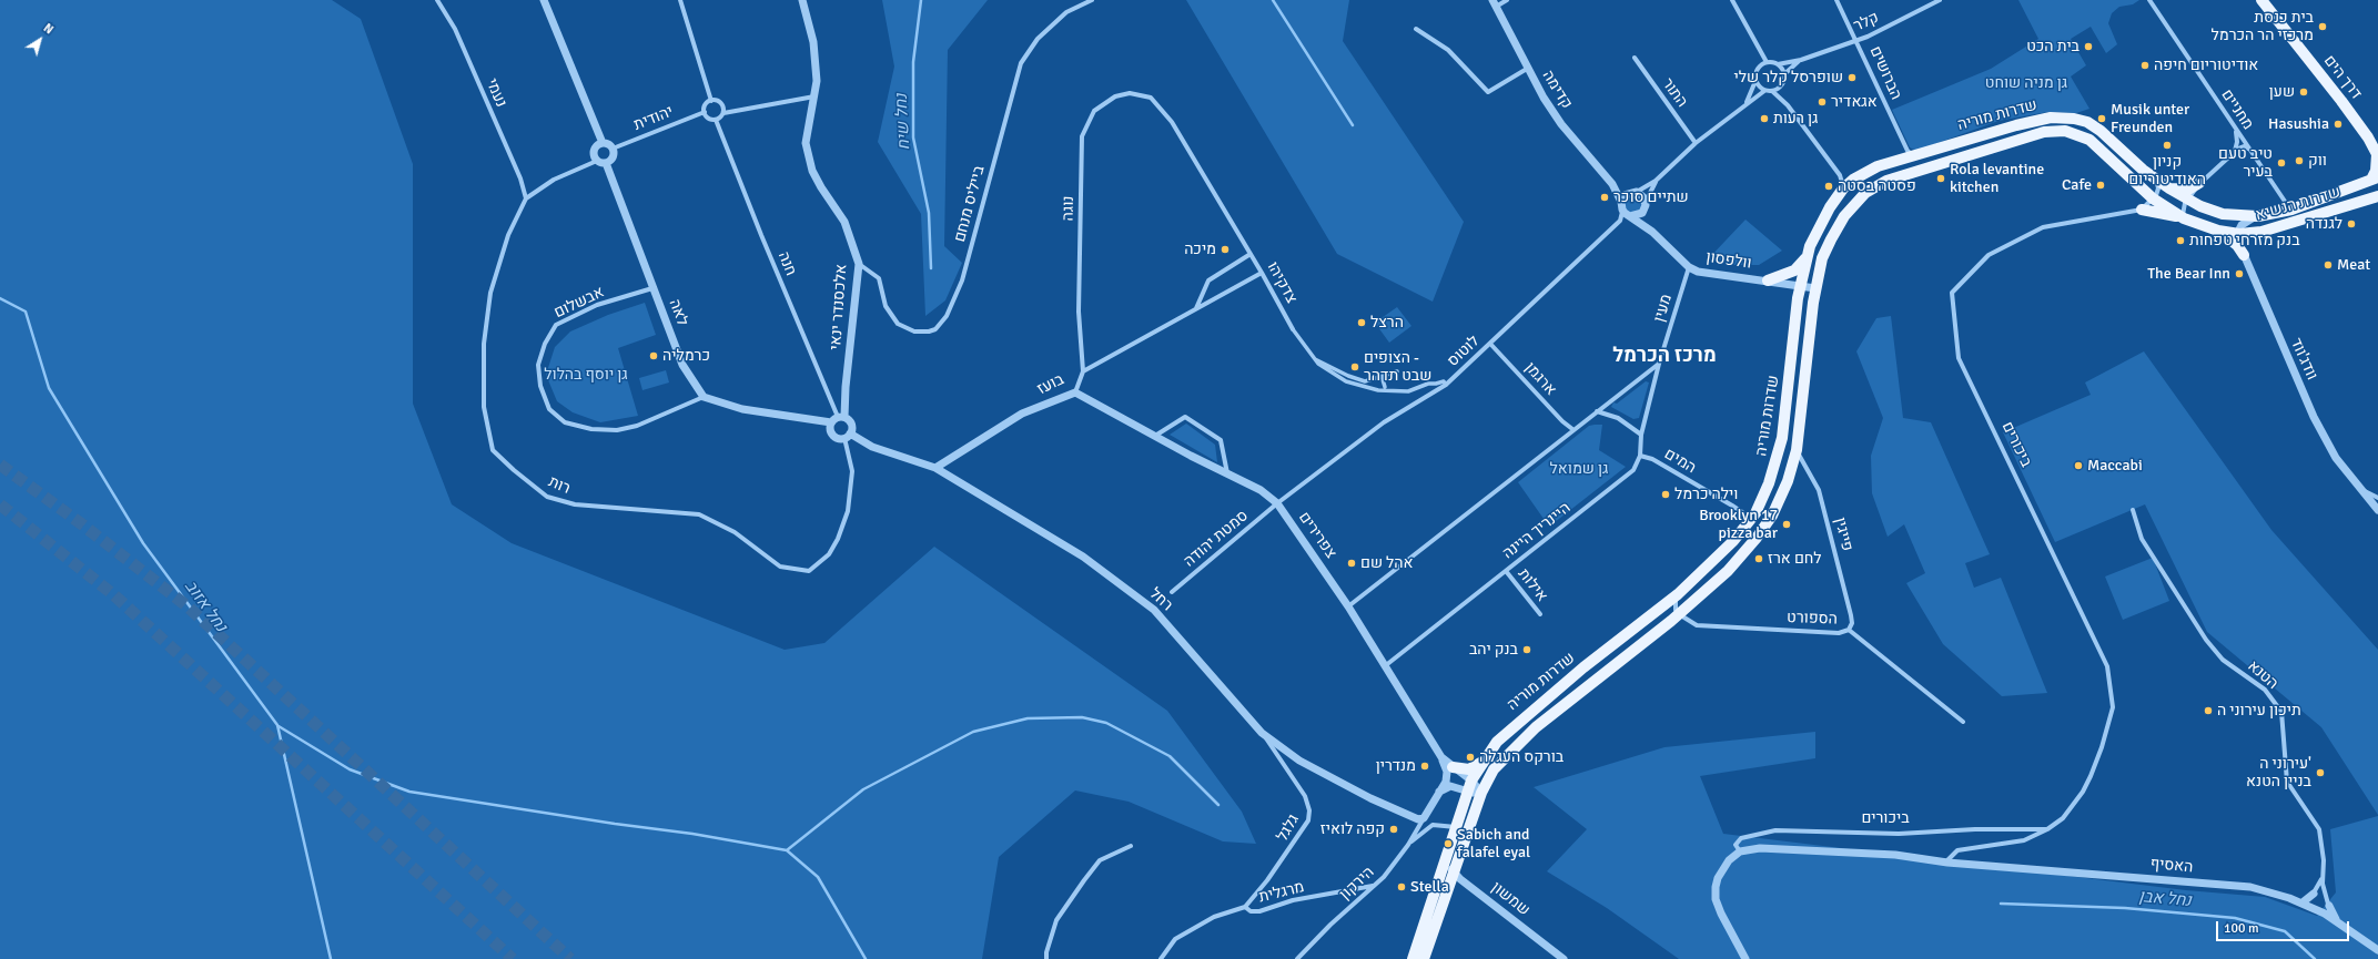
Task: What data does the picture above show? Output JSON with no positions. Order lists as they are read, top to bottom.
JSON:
{
  "streets": {
    "main road": ["דרך הים", "שדרות מוריה", "שדרות הנשיא"],
    "street": [
      "קלר",
      "הברושים",
      "קדימה",
      "נעמי",
      "התור",
      "מחניים",
      "יהודית",
      "בייליס מנחם",
      "נוגה",
      "וולפסון",
      "חנה",
      "צדקיהו",
      "אבשלום",
      "אלכסנדר ינאי",
      "מעין",
      "לאה",
      "לוטוס",
      "וודג'ווד",
      "ארגמן",
      "בועז",
      "ביכורים",
      "המים",
      "רות",
      "היינריך היינה",
      "פייגין",
      "צפרירים",
      "סמטת יהודה",
      "אילות",
      "רחל",
      "הספורט",
      "הטנא",
      "גלגל",
      "האסיף",
      "הירקון",
      "מרגלית",
      "שמשון"
    ]
  },
  "crossings": [
    ["קלר", "הברושים"],
    ["הברושים", "שדרות מוריה"],
    ["קדימה", "וולפסון"],
    ["קדימה", "לוטוס"],
    ["נעמי", "רות"],
    ["מחניים", "שדרות הנשיא"],
    ["שדרות מוריה", "שדרות הנשיא"],
    ["שדרות מוריה", "וולפסון"],
    ["שדרות מוריה", "המים"],
    ["שדרות מוריה", "פייגין"],
    ["שדרות מוריה", "צפרירים"],
    ["שדרות מוריה", "הספורט"],
    ["שדרות מוריה", "שמשון"],
    ["יהודית", "חנה"],
    ["יהודית", "לאה"],
    ["יהודית", "רות"],
    ["בייליס מנחם", "אלכסנדר ינאי"],
    ["שדרות הנשיא", "וודג'ווד"],
    ["נוגה", "צדקיהו"],
    ["נוגה", "בועז"],
    ["וולפסון", "מעין"],
    ["וולפסון", "לוטוס"],
    ["חנה", "אלכסנדר ינאי"],
    ["חנה", "רות"],
    ["חנה", "רחל"],
    ["צדקיהו", "לוטוס"],
    ["צדקיהו", "בועז"],
    ["אבשלום", "לאה"],
    ["אלכסנדר ינאי", "רות"],
    ["אלכסנדר ינאי", "רחל"],
    ["מעין", "היינריך היינה"],
    ["לאה", "רות"],
    ["לוטוס", "ארגמן"],
    ["לוטוס", "צפרירים"],
    ["לוטוס", "סמטת יהודה"],
    ["בועז", "צפרירים"],
    ["בועז", "רחל"],
    ["ביכורים", "האסיף"],
    ["המים", "היינריך היינה"],
    ["רות", "רחל"],
    ["היינריך היינה", "צפרירים"],
    ["היינריך היינה", "אילות"],
    ["פייגין", "הספורט"],
    ["צפרירים", "סמטת יהודה"],
    ["רחל", "גלגל"],
    ["רחל", "הירקון"],
    ["גלגל", "מרגלית"],
    ["הירקון", "מרגלית"]
  ],
  "districts": ["מרכז הכרמל"],
  "water": ["נחל שיח", "נחל אזוב", "נחל אבן"],
  "parks": ["גן מניה שוחט", "גן יוסף בהלול", "גן שמואל"],
  "places": [
    "בית כנסת מרכזי הר הכרמל",
    "בית הכט",
    "אודיטוריום חיפה",
    "שופרסל קלר שלי",
    "שען",
    "אגאדיר",
    "גן רעות",
    "Musik unter Freunden",
    "Hasushia",
    "קניון האודיטוריום",
    "ווק",
    "טיב טעם בעיר",
    "Rola levantine kitchen",
    "Cafe",
    "פסטה בסטה",
    "שתיים סוכר",
    "לגנדה",
    "בנק מזרחי טפחות",
    "מיכה",
    "Meat",
    "The Bear Inn",
    "הרצל",
    "כרמליה",
    "הצופים - שבט תדהר",
    "Maccabi",
    "וילה כרמל",
    "Brooklyn 17 pizza bar",
    "לחם ארז",
    "אהל שם",
    "בנק יהב",
    "תיכון עירוני ה",
    "בורקס העגלה",
    "מנדרין",
    "עירוני ה' בניין הטנא",
    "קפה לואיז",
    "Sabich and falafel eyal",
    "Stella"
  ],
  "scale_bar": "100 m",
  "north": "top right"
}
